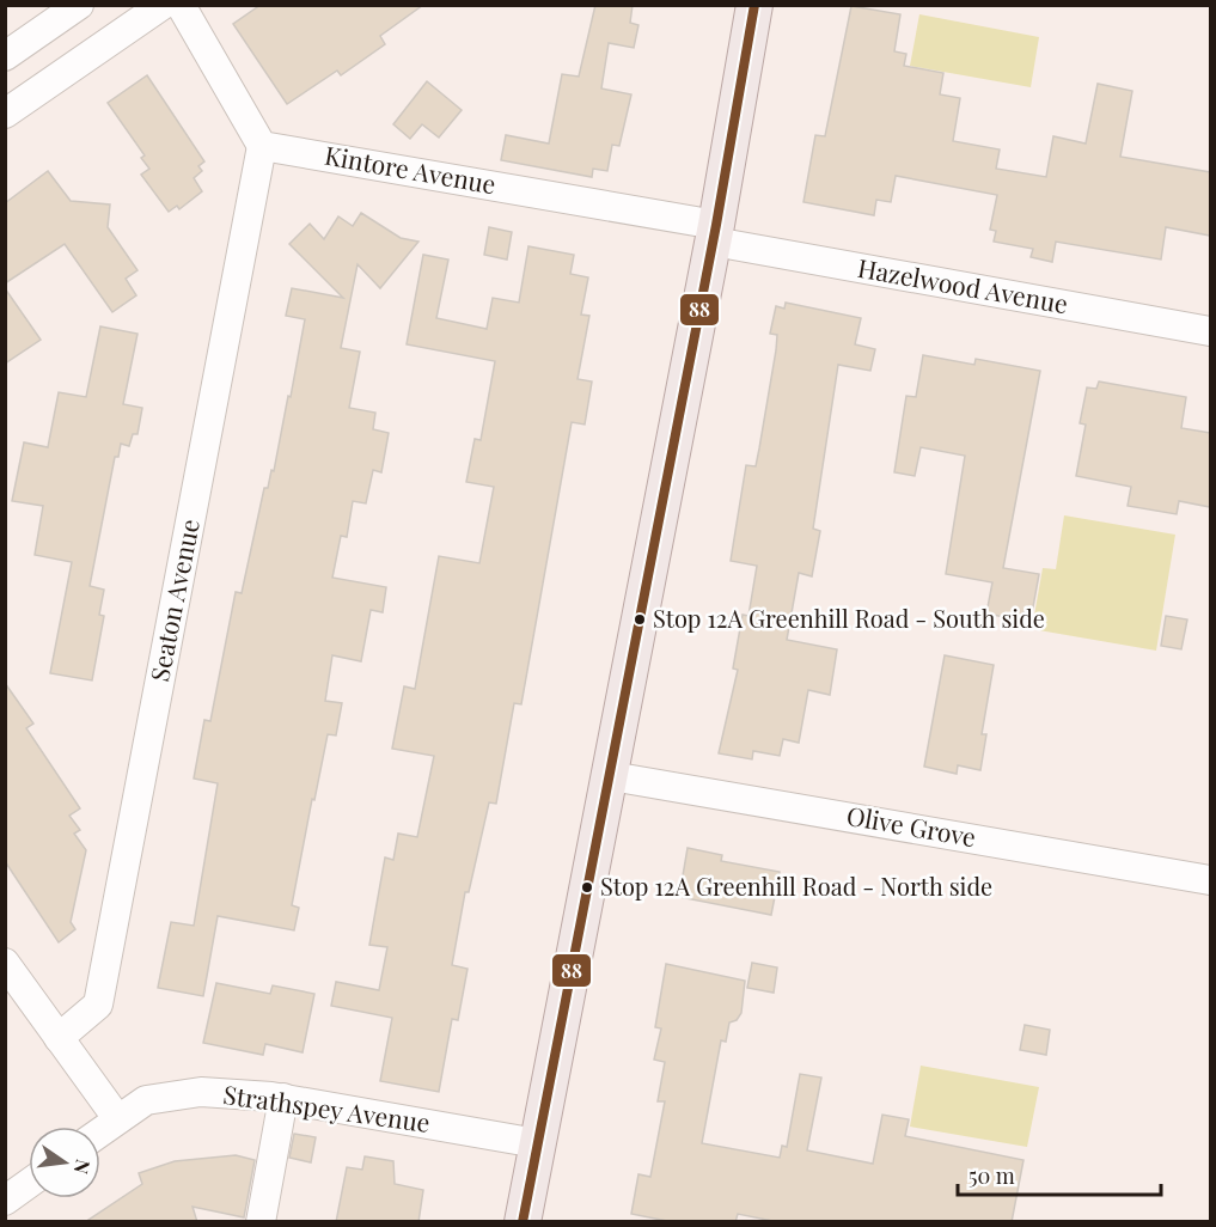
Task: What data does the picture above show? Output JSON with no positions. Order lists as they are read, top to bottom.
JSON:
{
  "streets": {
    "street": [
      "Kintore Avenue",
      "Hazelwood Avenue",
      "Seaton Avenue",
      "Olive Grove",
      "Strathspey Avenue"
    ]
  },
  "crossings": [
    ["Kintore Avenue", "Hazelwood Avenue"],
    ["Kintore Avenue", "Seaton Avenue"]
  ],
  "places": ["Stop 12A Greenhill Road - South side", "Stop 12A Greenhill Road - North side"],
  "lines": ["transit line 88"],
  "scale_bar": "50 m",
  "north": "right"
}
